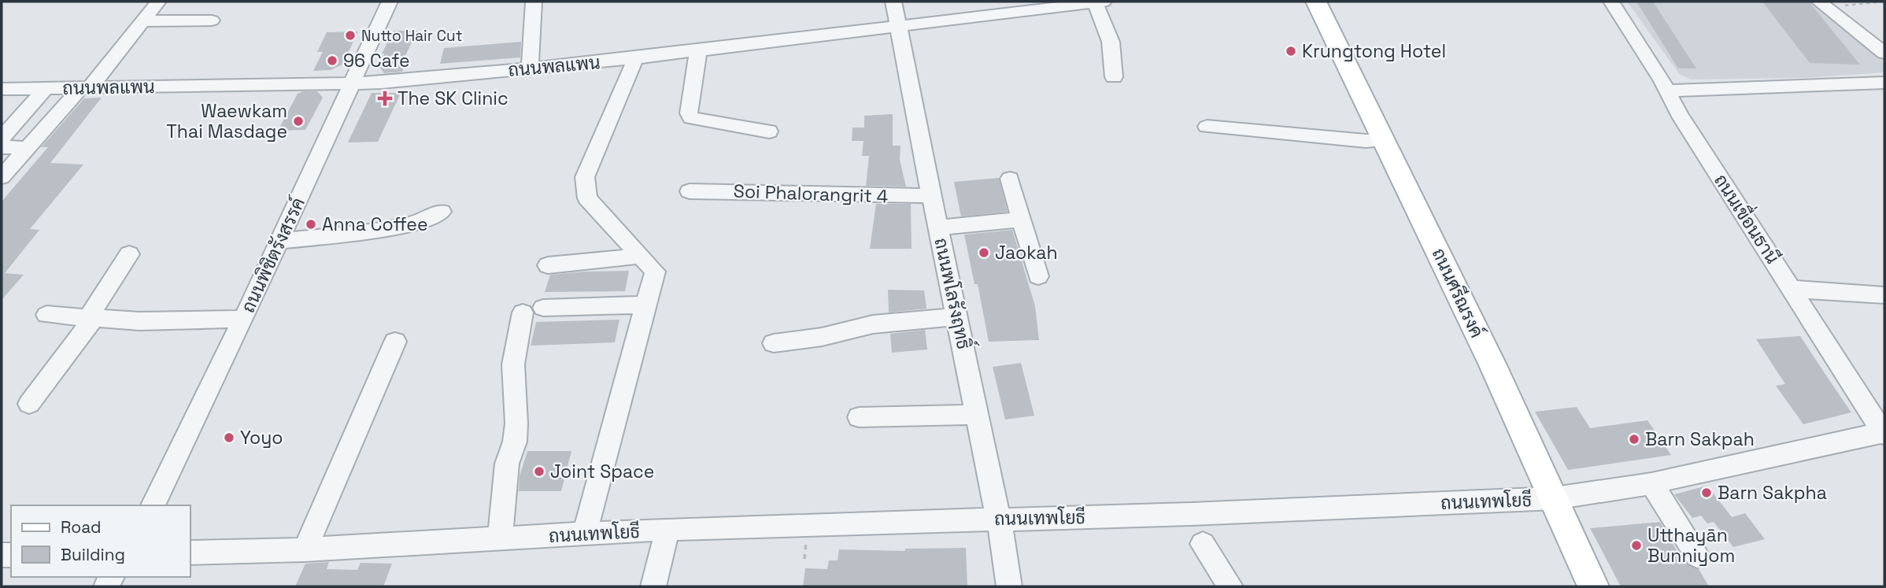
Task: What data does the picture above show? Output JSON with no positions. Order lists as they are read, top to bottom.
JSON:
{
  "streets": {
    "main road": ["ถนนศรีณรงค์"],
    "street": [
      "ถนนพลแพน",
      "Soi Phalorangrit 4",
      "ถนนเขื่อนธานี",
      "ถนนพิชิตรังสรรค์",
      "ถนนพโลรังฤทธิ์",
      "ถนนเทพโยธี"
    ]
  },
  "crossings": [
    ["ถนนพลแพน", "ถนนพิชิตรังสรรค์"],
    ["ถนนพลแพน", "ถนนพโลรังฤทธิ์"],
    ["Soi Phalorangrit 4", "ถนนพโลรังฤทธิ์"],
    ["ถนนเขื่อนธานี", "ถนนเทพโยธี"],
    ["ถนนศรีณรงค์", "ถนนเทพโยธี"],
    ["ถนนพโลรังฤทธิ์", "ถนนเทพโยธี"]
  ],
  "places": {
    "other": [
      "Nutto Hair Cut",
      "Krungtong Hotel",
      "96 Cafe",
      "Waewkam Thai Masdage",
      "Anna Coffee",
      "Jaokah",
      "Yoyo",
      "Barn Sakpah",
      "Joint Space",
      "Barn Sakpha",
      "Utthayān Bunniyom"
    ],
    "health": ["The SK Clinic"]
  },
  "legend": ["Road", "Building"]
}
